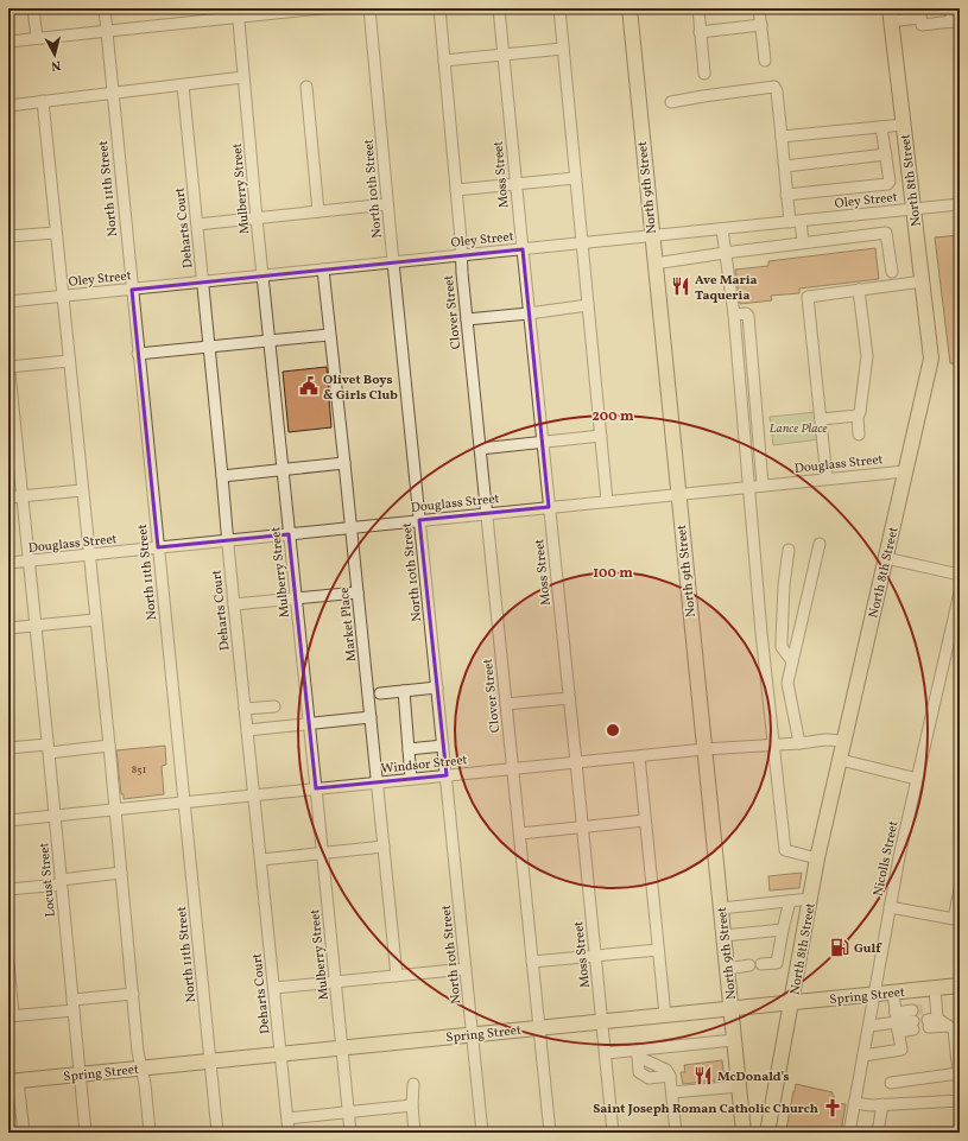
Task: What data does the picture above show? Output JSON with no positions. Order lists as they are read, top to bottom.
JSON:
{
  "streets": {
    "main road": ["North 8th Street", "North 9th Street", "Spring Street"],
    "street": [
      "Moss Street",
      "North 11th Street",
      "Mulberry Street",
      "North 10th Street",
      "Oley Street",
      "Deharts Court",
      "Clover Street",
      "Douglass Street",
      "Market Place",
      "Windsor Street",
      "Nicolls Street",
      "Locust Street"
    ]
  },
  "crossings": [
    ["Moss Street", "Oley Street"],
    ["Moss Street", "Douglass Street"],
    ["Moss Street", "Windsor Street"],
    ["Moss Street", "Spring Street"],
    ["North 8th Street", "Oley Street"],
    ["North 8th Street", "Douglass Street"],
    ["North 8th Street", "Windsor Street"],
    ["North 8th Street", "Spring Street"],
    ["North 9th Street", "Oley Street"],
    ["North 9th Street", "Douglass Street"],
    ["North 9th Street", "Windsor Street"],
    ["North 9th Street", "Spring Street"],
    ["North 11th Street", "Oley Street"],
    ["North 11th Street", "Douglass Street"],
    ["North 11th Street", "Windsor Street"],
    ["North 11th Street", "Spring Street"],
    ["Mulberry Street", "Oley Street"],
    ["Mulberry Street", "Douglass Street"],
    ["Mulberry Street", "Windsor Street"],
    ["Mulberry Street", "Spring Street"],
    ["North 10th Street", "Oley Street"],
    ["North 10th Street", "Douglass Street"],
    ["North 10th Street", "Windsor Street"],
    ["North 10th Street", "Spring Street"],
    ["Oley Street", "Deharts Court"],
    ["Oley Street", "Clover Street"],
    ["Oley Street", "Market Place"],
    ["Deharts Court", "Douglass Street"],
    ["Deharts Court", "Windsor Street"],
    ["Deharts Court", "Spring Street"],
    ["Clover Street", "Douglass Street"],
    ["Clover Street", "Windsor Street"],
    ["Clover Street", "Spring Street"],
    ["Douglass Street", "Market Place"],
    ["Douglass Street", "Locust Street"],
    ["Market Place", "Windsor Street"],
    ["Windsor Street", "Locust Street"],
    ["Nicolls Street", "Spring Street"],
    ["Locust Street", "Spring Street"]
  ],
  "parks": ["Lance Place"],
  "places": {
    "restaurant": ["Ave Maria Taqueria", "McDonald's"],
    "public building": ["Olivet Boys & Girls Club"],
    "fuel station": ["Gulf"],
    "church": ["Saint Joseph Roman Catholic Church"]
  },
  "house_numbers": ["851"],
  "north": "bottom",
  "rings": ["200 m", "100 m"]
}
